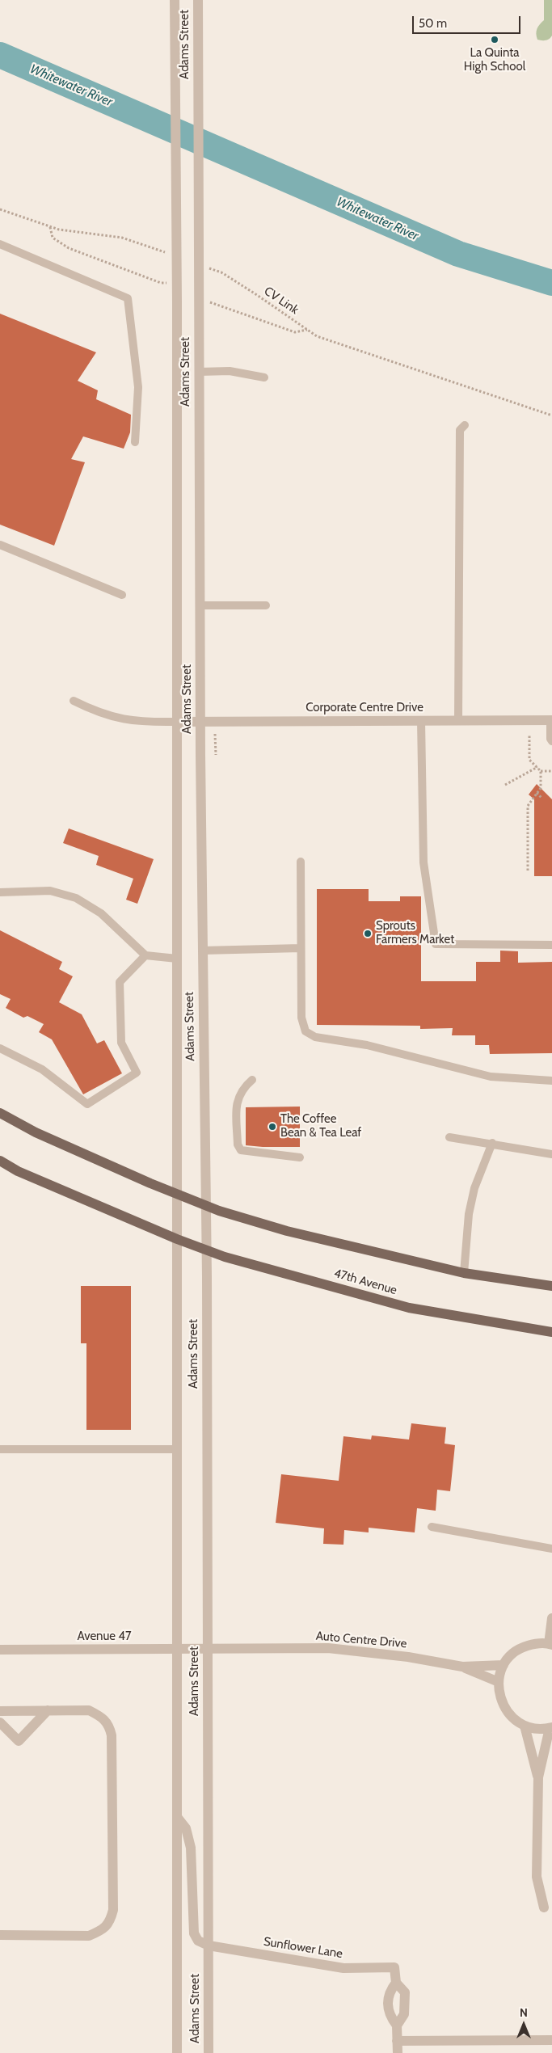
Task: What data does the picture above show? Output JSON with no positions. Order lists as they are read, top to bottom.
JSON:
{
  "streets": {
    "main road": ["47th Avenue"],
    "street": [
      "Adams Street",
      "Corporate Centre Drive",
      "Avenue 47",
      "Auto Centre Drive",
      "Sunflower Lane"
    ],
    "path": ["CV Link"]
  },
  "crossings": [
    ["Adams Street", "Corporate Centre Drive"],
    ["Adams Street", "47th Avenue"],
    ["Adams Street", "Avenue 47"],
    ["Adams Street", "Auto Centre Drive"],
    ["Adams Street", "Sunflower Lane"],
    ["Avenue 47", "Auto Centre Drive"]
  ],
  "water": ["Whitewater River"],
  "places": ["La Quinta High School", "Sprouts Farmers Market", "The Coffee Bean & Tea Leaf"],
  "scale_bar": "50 m",
  "north": "top"
}
